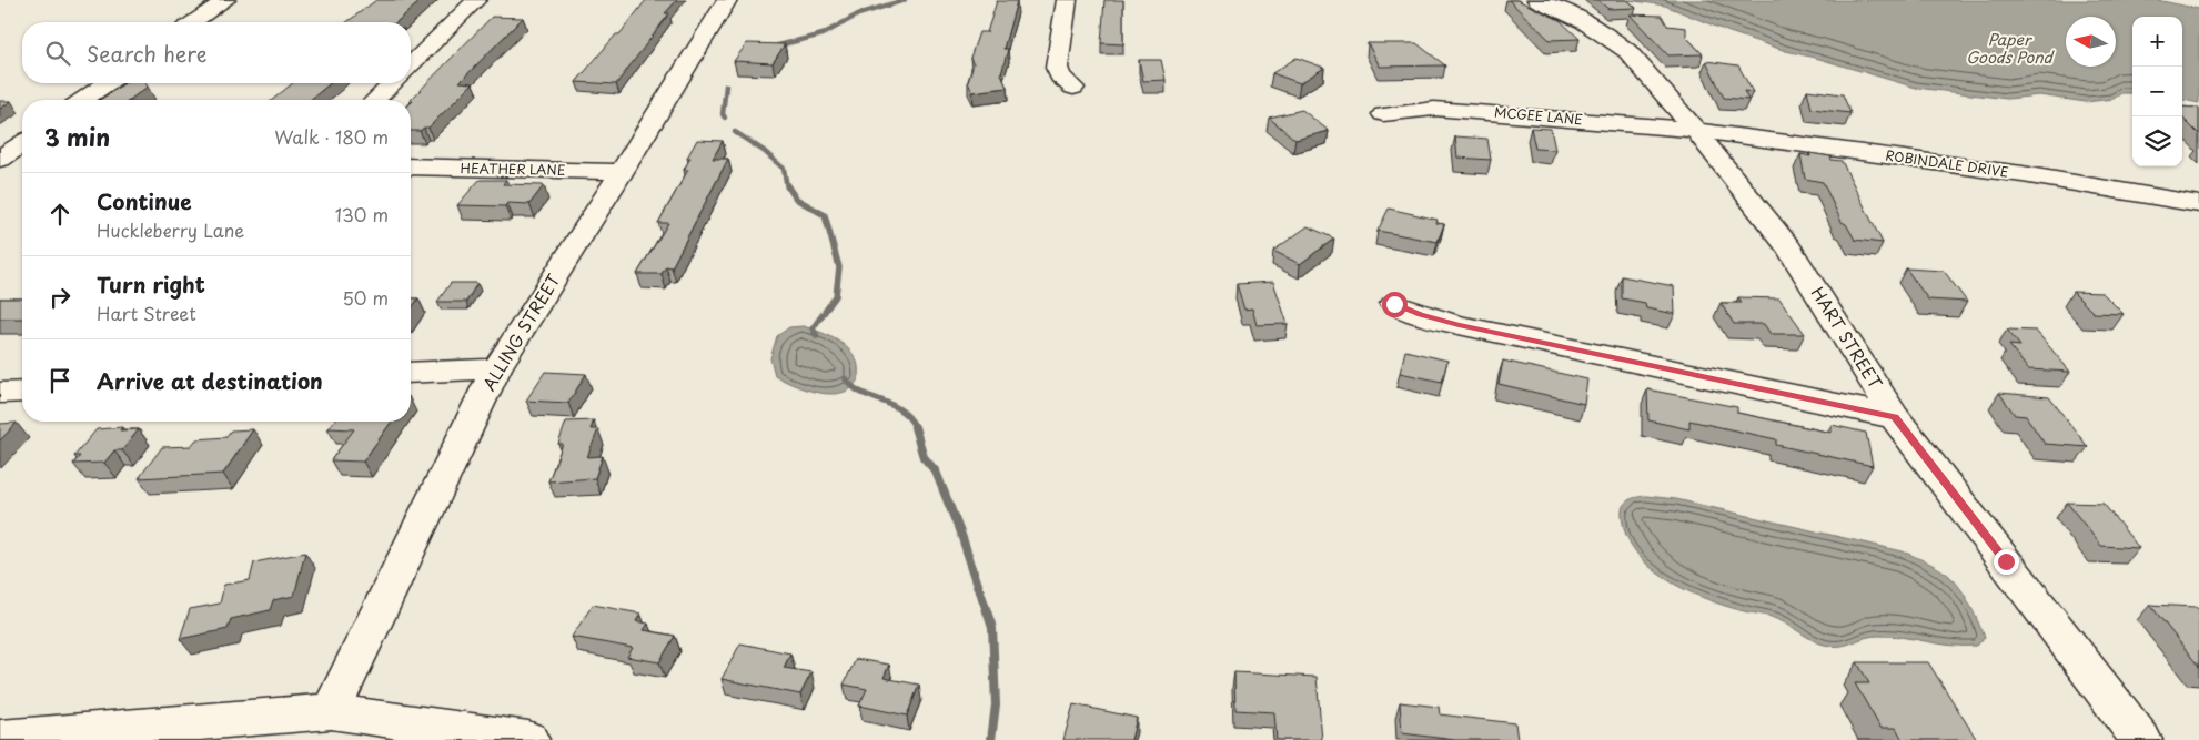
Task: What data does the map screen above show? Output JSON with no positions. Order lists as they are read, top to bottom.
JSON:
{
  "streets": {
    "street": [
      "MCGEE LANE",
      "ROBINDALE DRIVE",
      "HEATHER LANE",
      "ALLING STREET",
      "HART STREET"
    ]
  },
  "crossings": [
    ["MCGEE LANE", "ROBINDALE DRIVE"],
    ["MCGEE LANE", "HART STREET"],
    ["ROBINDALE DRIVE", "HART STREET"],
    ["HEATHER LANE", "ALLING STREET"]
  ],
  "water": ["Paper Goods Pond"],
  "north": "left",
  "page": {
    "map_buttons": ["+", "−"],
    "search": "Search here",
    "heading": ["3 min", "Walk · 180 m"],
    "list": [
      ["Continue", "Huckleberry Lane", "130 m"],
      ["Turn right", "Hart Street", "50 m"],
      "Arrive at destination"
    ]
  }
}
